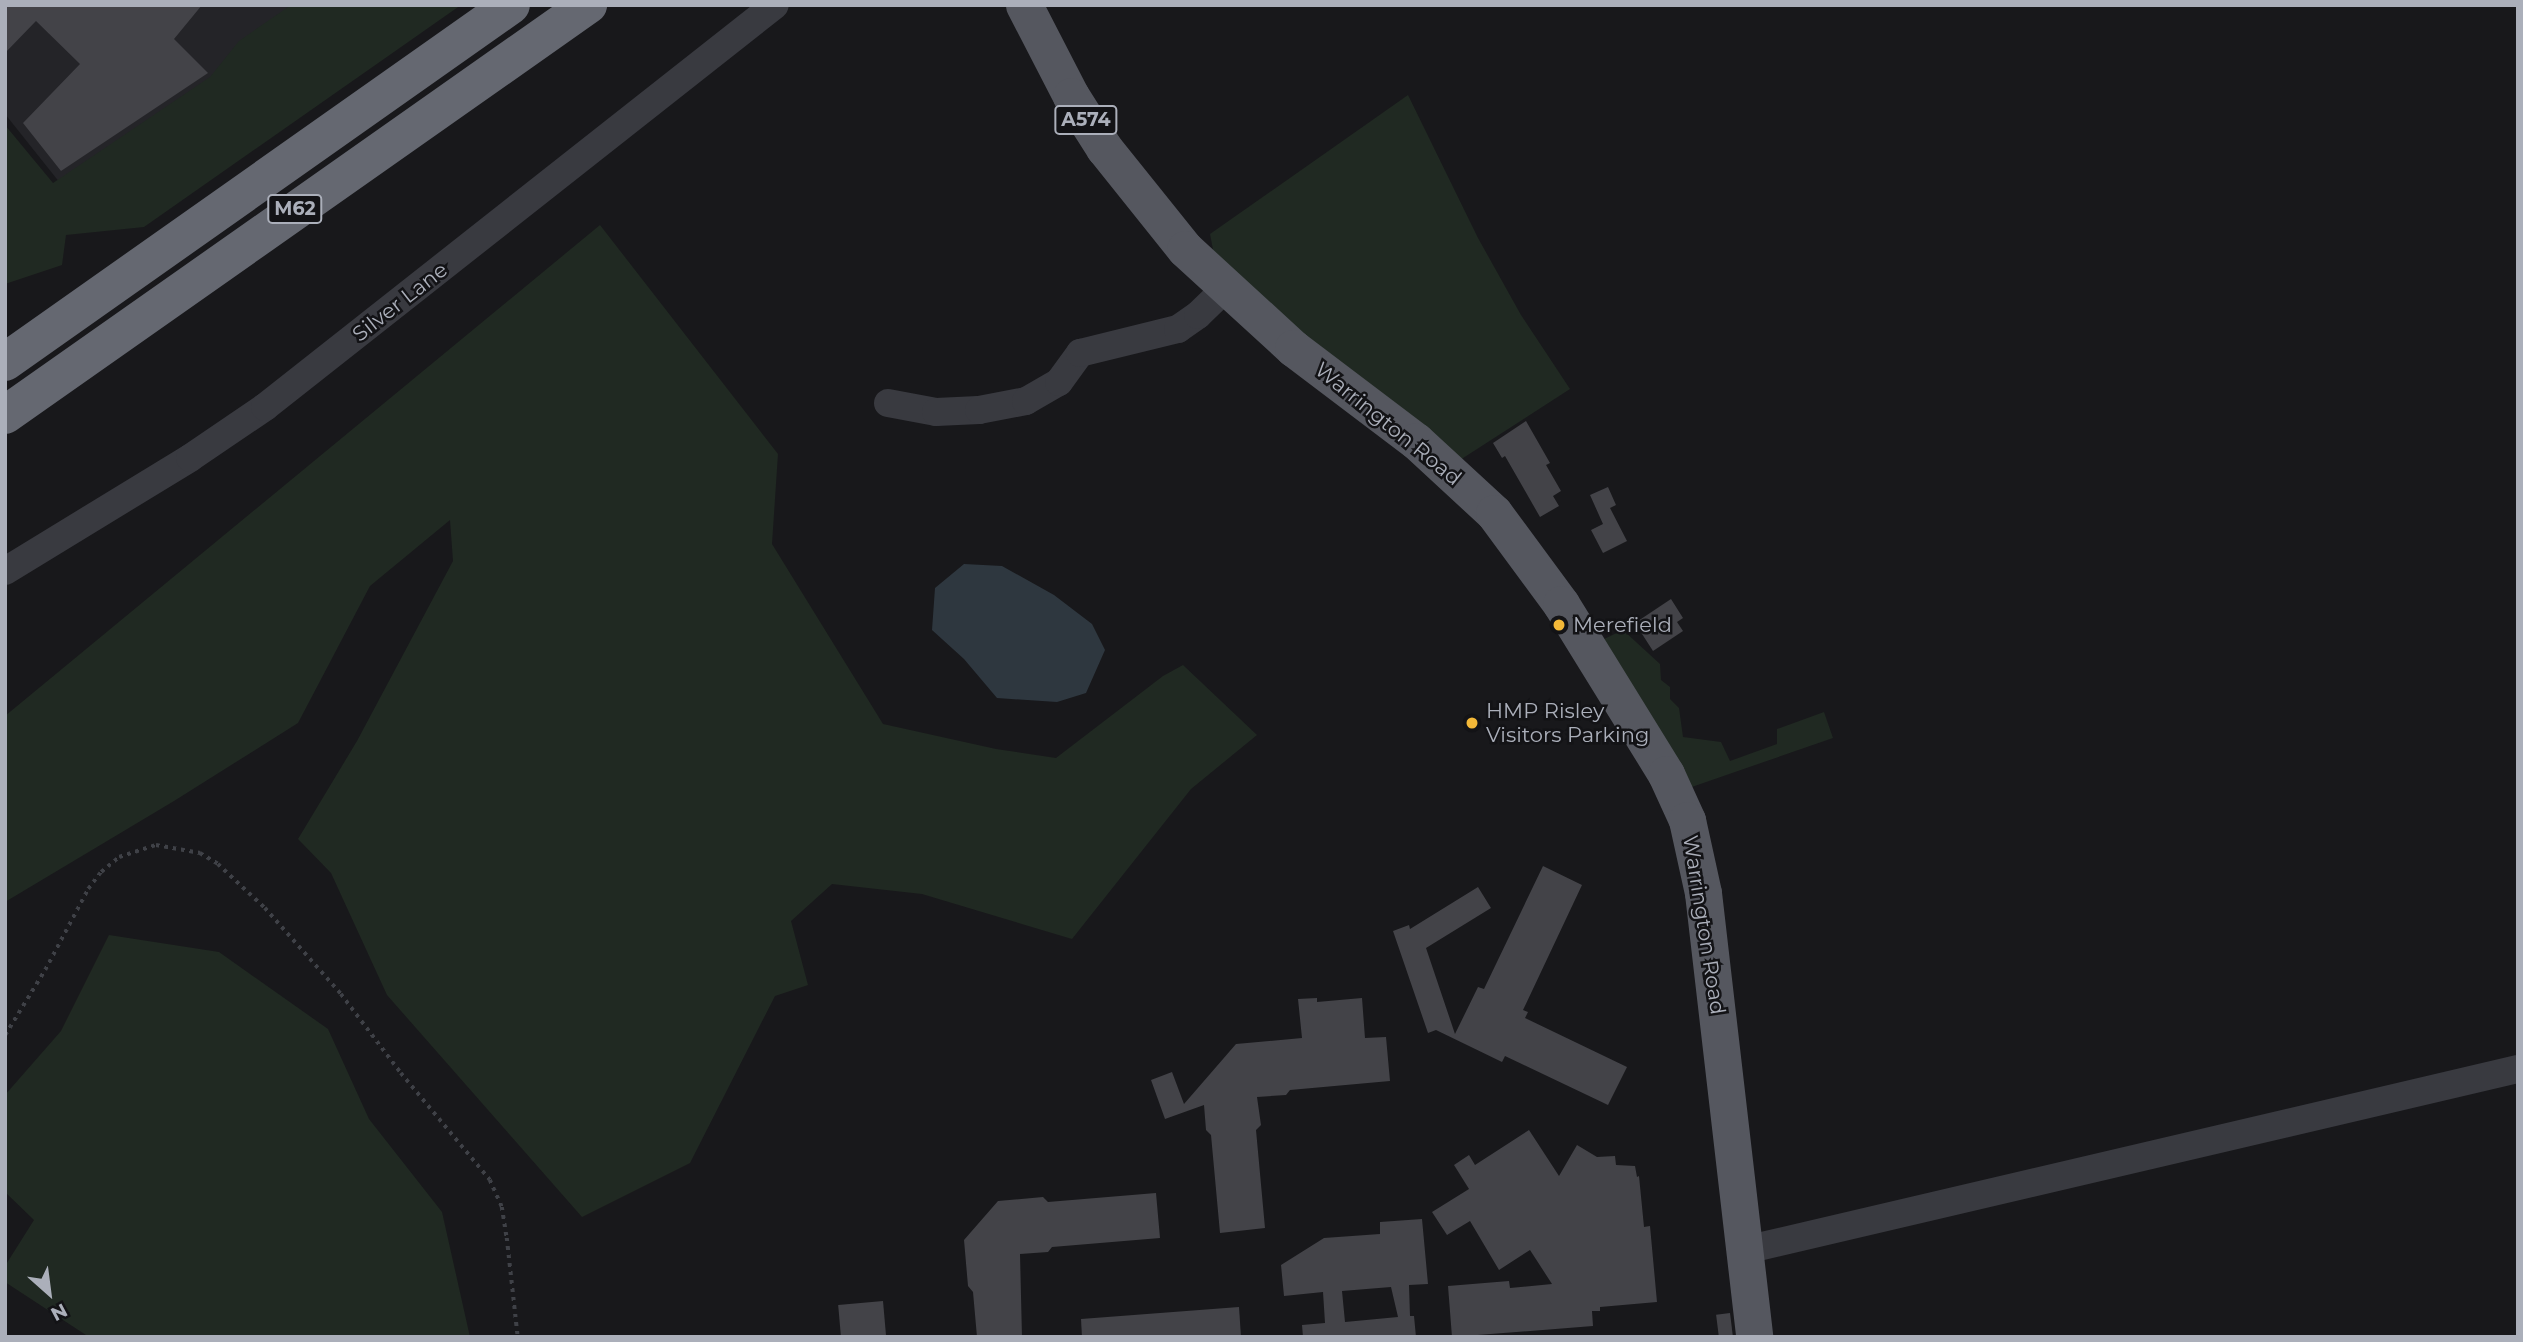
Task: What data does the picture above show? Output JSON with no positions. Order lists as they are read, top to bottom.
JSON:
{
  "streets": {
    "highway": ["M62"],
    "main road": ["A574", "Warrington Road"],
    "street": ["Silver Lane"]
  },
  "places": ["Merefield", "HMP Risley Visitors Parking"],
  "north": "bottom right"
}
